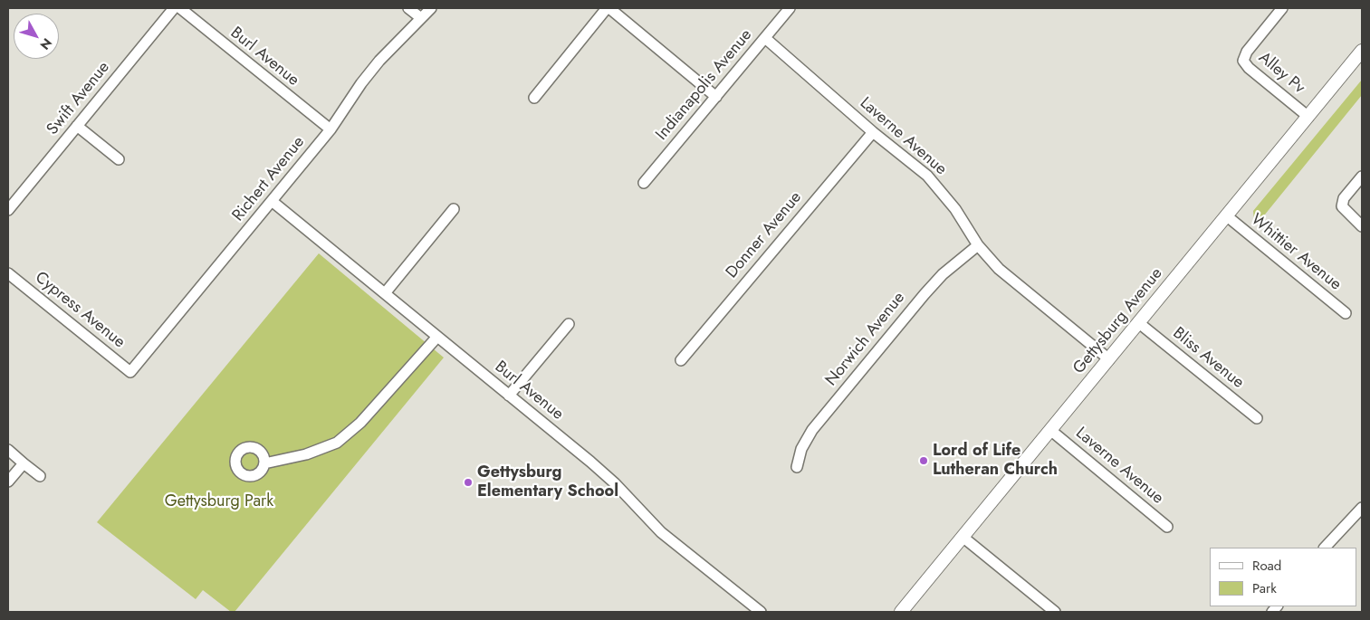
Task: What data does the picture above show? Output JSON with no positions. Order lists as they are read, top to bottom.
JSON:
{
  "streets": {
    "street": [
      "Burl Avenue",
      "Alley Pv",
      "Indianapolis Avenue",
      "Swift Avenue",
      "Laverne Avenue",
      "Richert Avenue",
      "Donner Avenue",
      "Whittier Avenue",
      "Cypress Avenue",
      "Gettysburg Avenue",
      "Norwich Avenue",
      "Bliss Avenue"
    ]
  },
  "crossings": [
    ["Burl Avenue", "Richert Avenue"],
    ["Alley Pv", "Gettysburg Avenue"],
    ["Indianapolis Avenue", "Laverne Avenue"],
    ["Laverne Avenue", "Donner Avenue"],
    ["Laverne Avenue", "Gettysburg Avenue"],
    ["Laverne Avenue", "Norwich Avenue"],
    ["Richert Avenue", "Cypress Avenue"],
    ["Whittier Avenue", "Gettysburg Avenue"],
    ["Gettysburg Avenue", "Bliss Avenue"]
  ],
  "parks": ["Gettysburg Park"],
  "places": ["Lord of Life Lutheran Church", "Gettysburg Elementary School"],
  "legend": ["Road", "Park"],
  "north": "bottom right"
}
